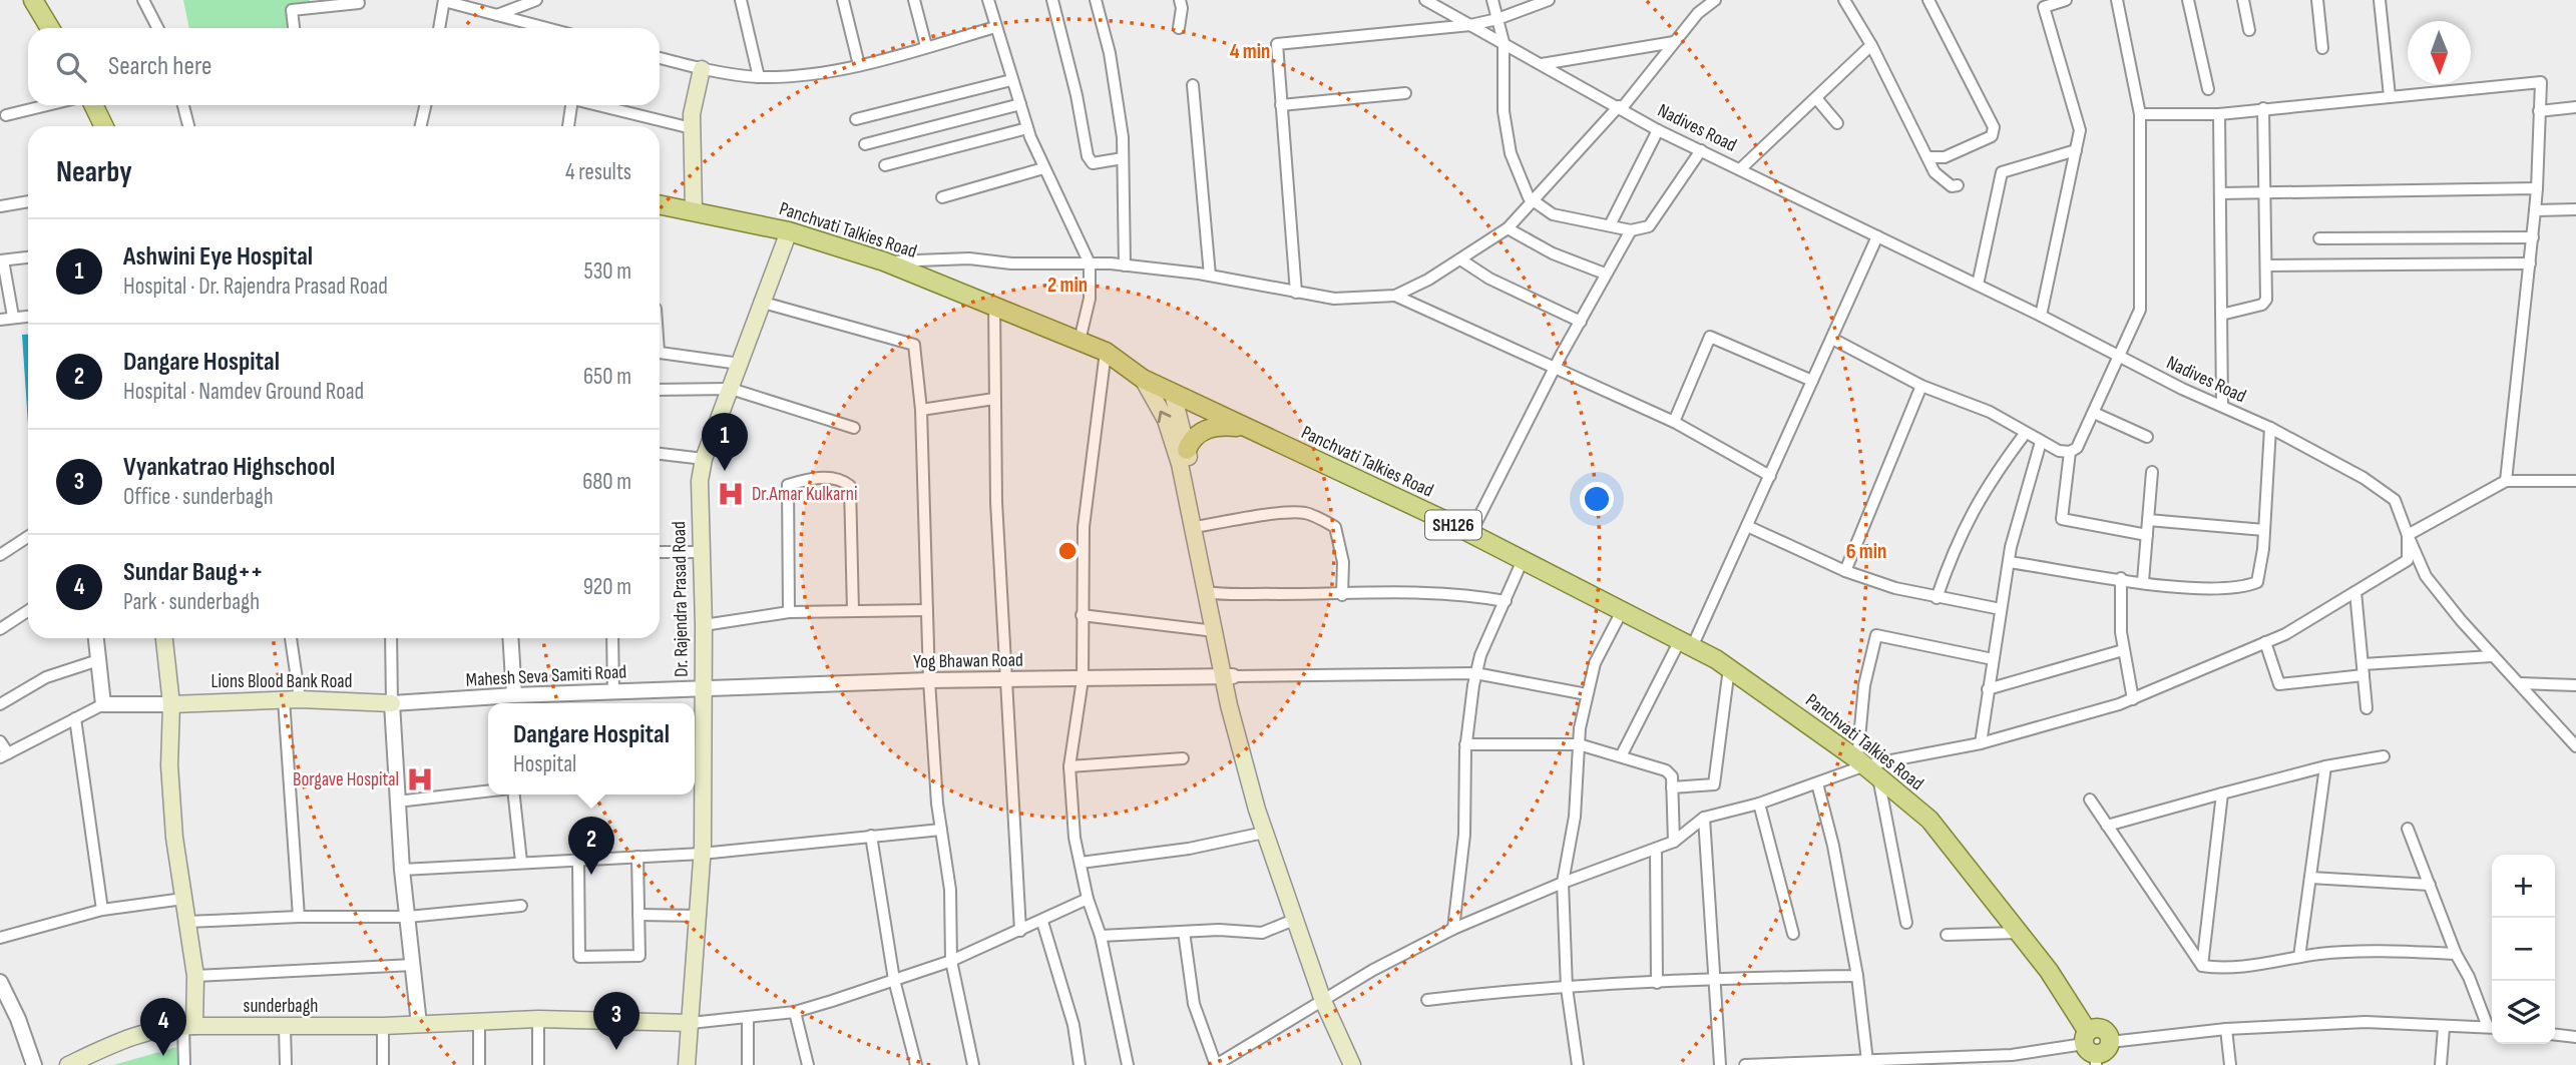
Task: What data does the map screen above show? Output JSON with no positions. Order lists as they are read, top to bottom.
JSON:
{
  "streets": {
    "main road": [
      "Panchvati Talkies Road",
      "SH126",
      "Dr. Rajendra Prasad Road",
      "Lions Blood Bank Road",
      "sunderbagh"
    ],
    "street": ["Nadives Road", "Yog Bhawan Road", "Mahesh Seva Samiti Road"]
  },
  "crossings": [
    ["Panchvati Talkies Road", "SH126"],
    ["Panchvati Talkies Road", "Dr. Rajendra Prasad Road"],
    ["Dr. Rajendra Prasad Road", "Yog Bhawan Road"],
    ["Dr. Rajendra Prasad Road", "Mahesh Seva Samiti Road"],
    ["Dr. Rajendra Prasad Road", "sunderbagh"],
    ["Yog Bhawan Road", "Mahesh Seva Samiti Road"],
    ["Mahesh Seva Samiti Road", "Lions Blood Bank Road"]
  ],
  "places": {
    "hospital": ["Dr.Amar Kulkarni", "Borgave Hospital"]
  },
  "north": "bottom",
  "page": {
    "search": "Search here",
    "heading": ["Nearby", "4 results"],
    "list": [
      {
        "mark": "1",
        "name": "Ashwini Eye Hospital",
        "note": "Hospital · Dr. Rajendra Prasad Road",
        "value": "530 m"
      },
      {
        "mark": "2",
        "name": "Dangare Hospital",
        "note": "Hospital · Namdev Ground Road",
        "value": "650 m"
      },
      {
        "mark": "3",
        "name": "Vyankatrao Highschool",
        "note": "Office · sunderbagh",
        "value": "680 m"
      },
      {
        "mark": "4",
        "name": "Sundar Baug++",
        "note": "Park · sunderbagh",
        "value": "920 m"
      }
    ],
    "pins": [
      "1",
      "2",
      "3",
      "4"
    ],
    "popup": ["Dangare Hospital", "Hospital"],
    "map_buttons": ["+", "−"]
  },
  "rings": ["4 min", "2 min", "6 min"]
}
